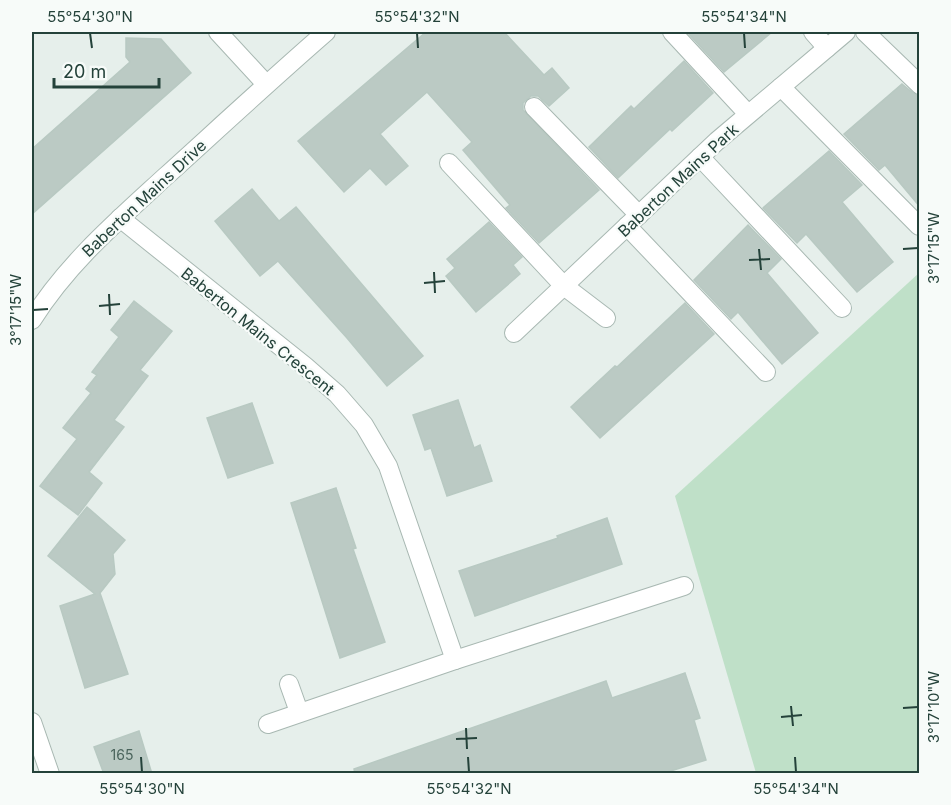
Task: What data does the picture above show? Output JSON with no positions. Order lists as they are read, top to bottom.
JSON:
{
  "streets": {
    "street": ["Baberton Mains Park", "Baberton Mains Drive", "Baberton Mains Crescent"]
  },
  "crossings": [
    ["Baberton Mains Drive", "Baberton Mains Crescent"]
  ],
  "house_numbers": ["165"],
  "scale_bar": "20 m",
  "coordinates": [
    "55°54'30\"N",
    "55°54'32\"N",
    "55°54'34\"N",
    "3°17'15\"W",
    "3°17'10\"W"
  ]
}
